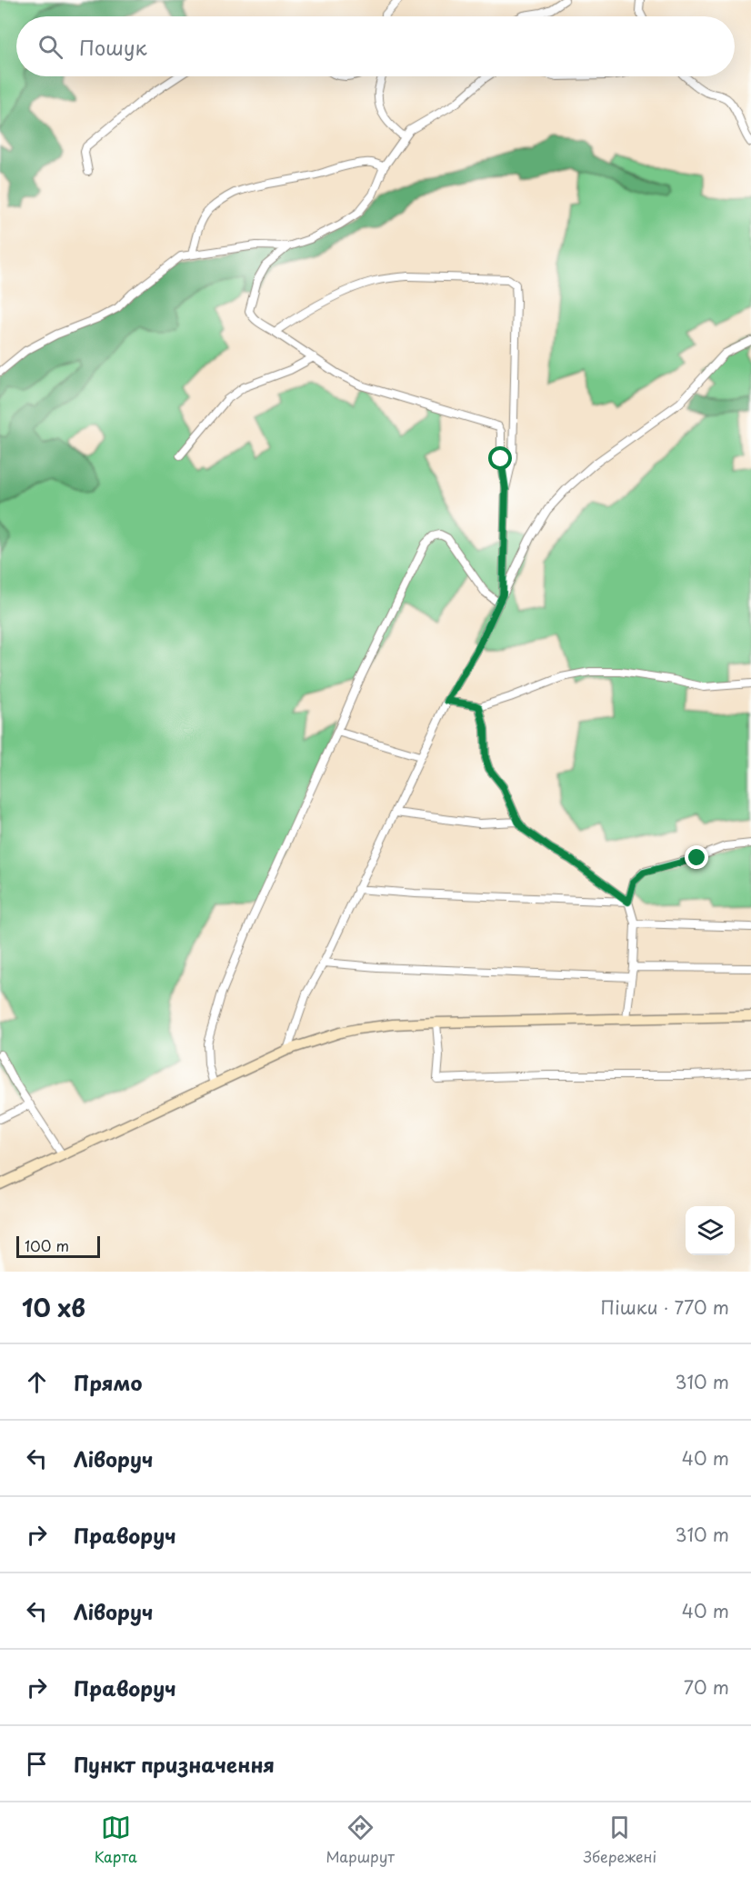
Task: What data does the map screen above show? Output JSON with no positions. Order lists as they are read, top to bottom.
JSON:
{
  "scale_bar": "100 m",
  "page": {
    "search": "Пошук",
    "scale": "100 m",
    "heading": ["10 хв", "Пішки · 770 m"],
    "list": [
      ["Прямо", "310 m"],
      ["Ліворуч", "40 m"],
      ["Праворуч", "310 m"],
      ["Ліворуч", "40 m"],
      ["Праворуч", "70 m"],
      "Пункт призначення"
    ],
    "nav": ["Карта", "Маршрут", "Збережені"]
  }
}
